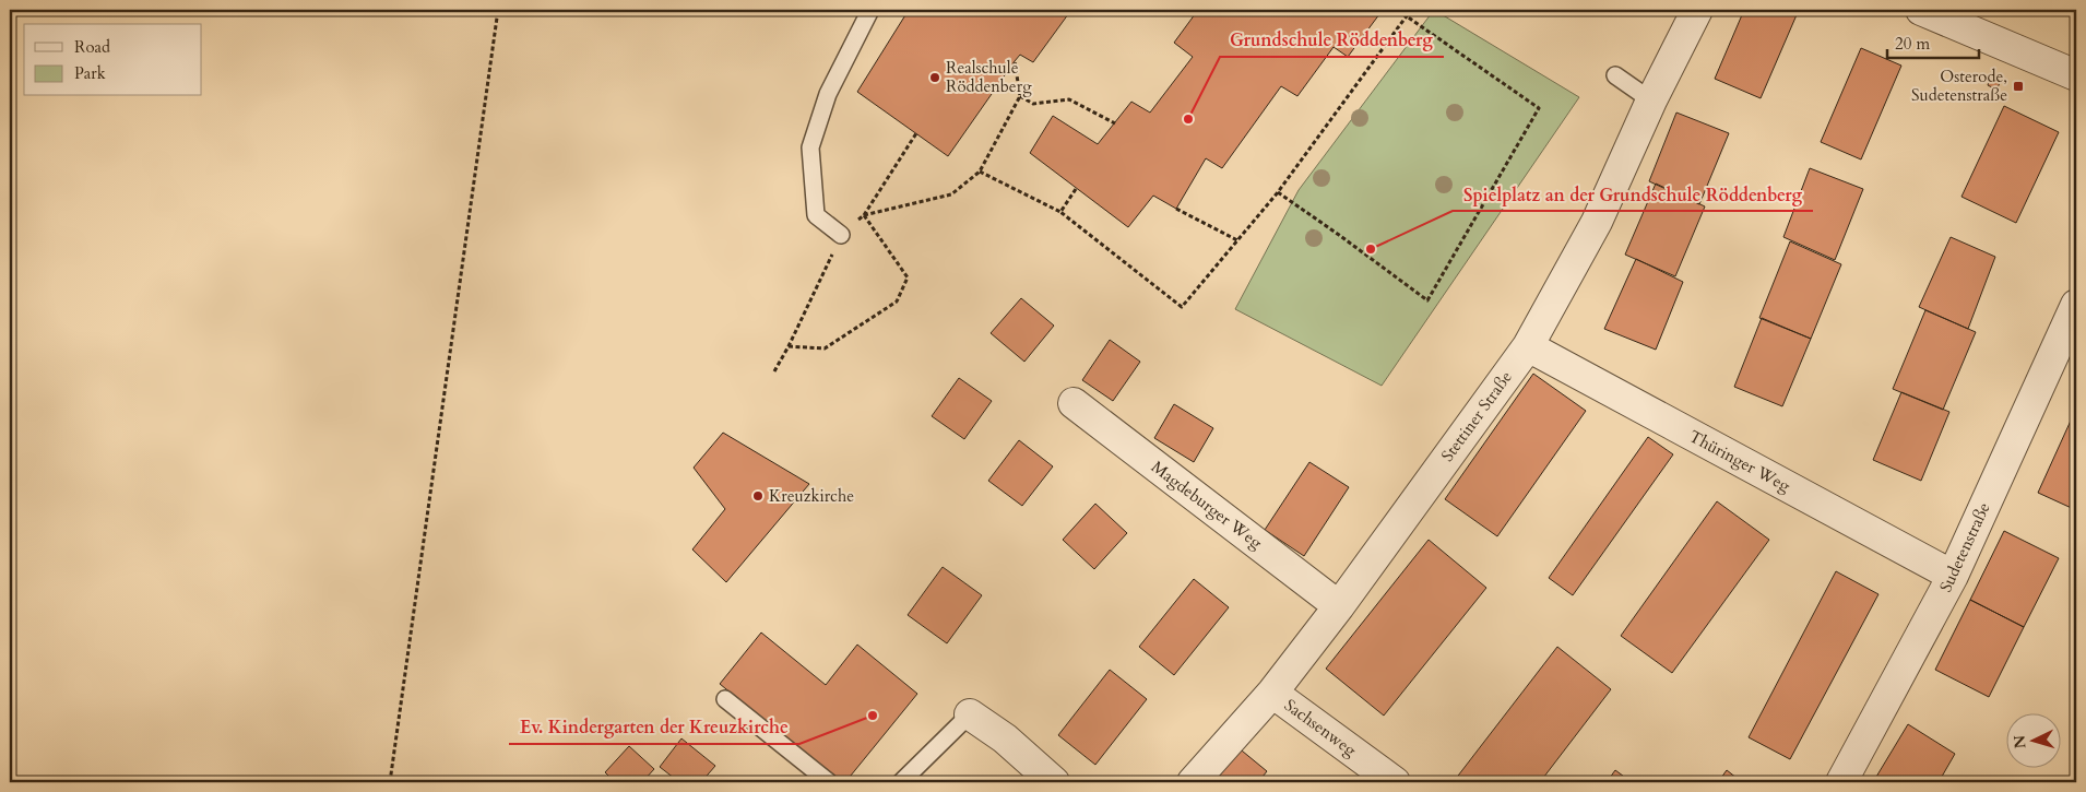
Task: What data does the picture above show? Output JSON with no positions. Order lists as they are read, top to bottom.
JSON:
{
  "streets": {
    "street": [
      "Stettiner Straße",
      "Thüringer Weg",
      "Magdeburger Weg",
      "Sudetenstraße",
      "Sachsenweg"
    ]
  },
  "crossings": [
    ["Stettiner Straße", "Thüringer Weg"],
    ["Stettiner Straße", "Magdeburger Weg"],
    ["Stettiner Straße", "Sachsenweg"],
    ["Thüringer Weg", "Sudetenstraße"]
  ],
  "places": {
    "other": [
      "Realschule Röddenberg",
      "Grundschule Röddenberg",
      "Spielplatz an der Grundschule Röddenberg",
      "Kreuzkirche",
      "Ev. Kindergarten der Kreuzkirche"
    ],
    "transit": ["Osterode, Sudetenstraße"]
  },
  "legend": ["Road", "Park"],
  "scale_bar": "20 m",
  "north": "left"
}
